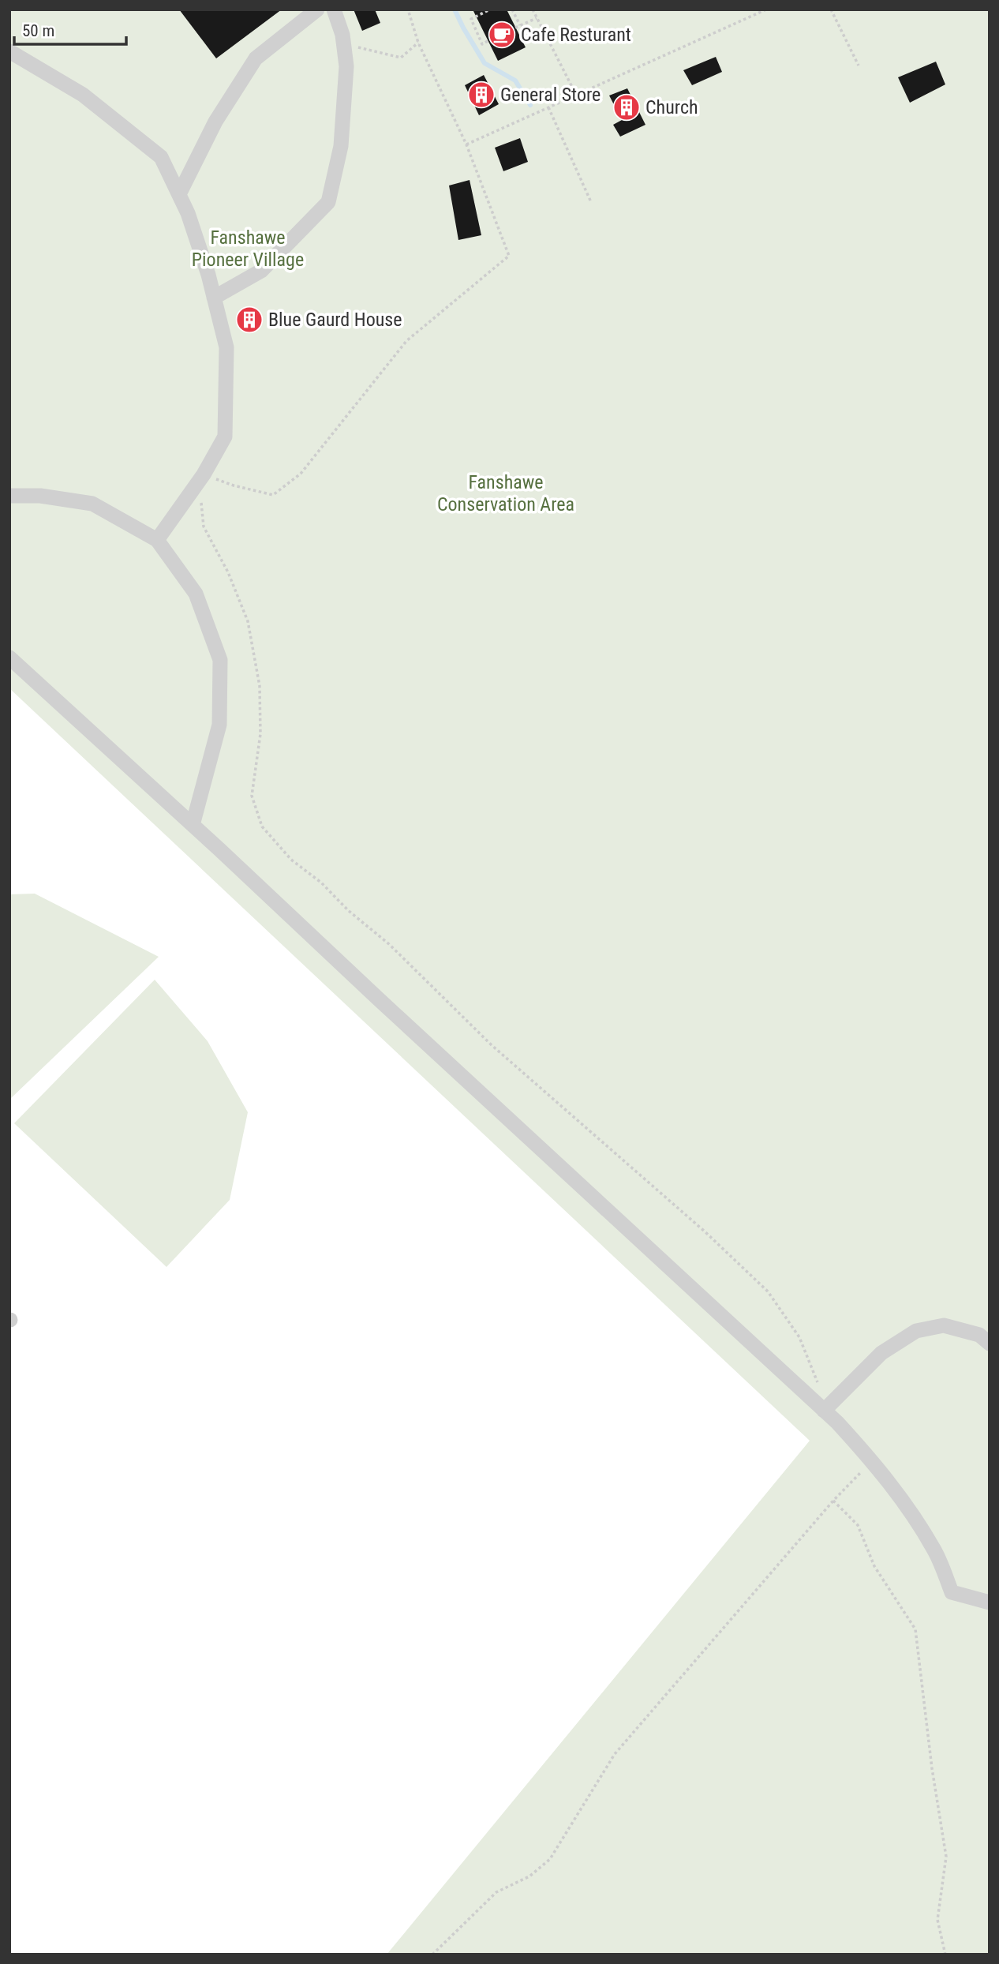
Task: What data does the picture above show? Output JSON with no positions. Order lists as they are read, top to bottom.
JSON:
{
  "parks": ["Fanshawe Pioneer Village", "Fanshawe Conservation Area"],
  "places": {
    "cafe": ["Cafe Resturant"],
    "building": ["General Store", "Church", "Blue Gaurd House"]
  },
  "scale_bar": "50 m"
}
